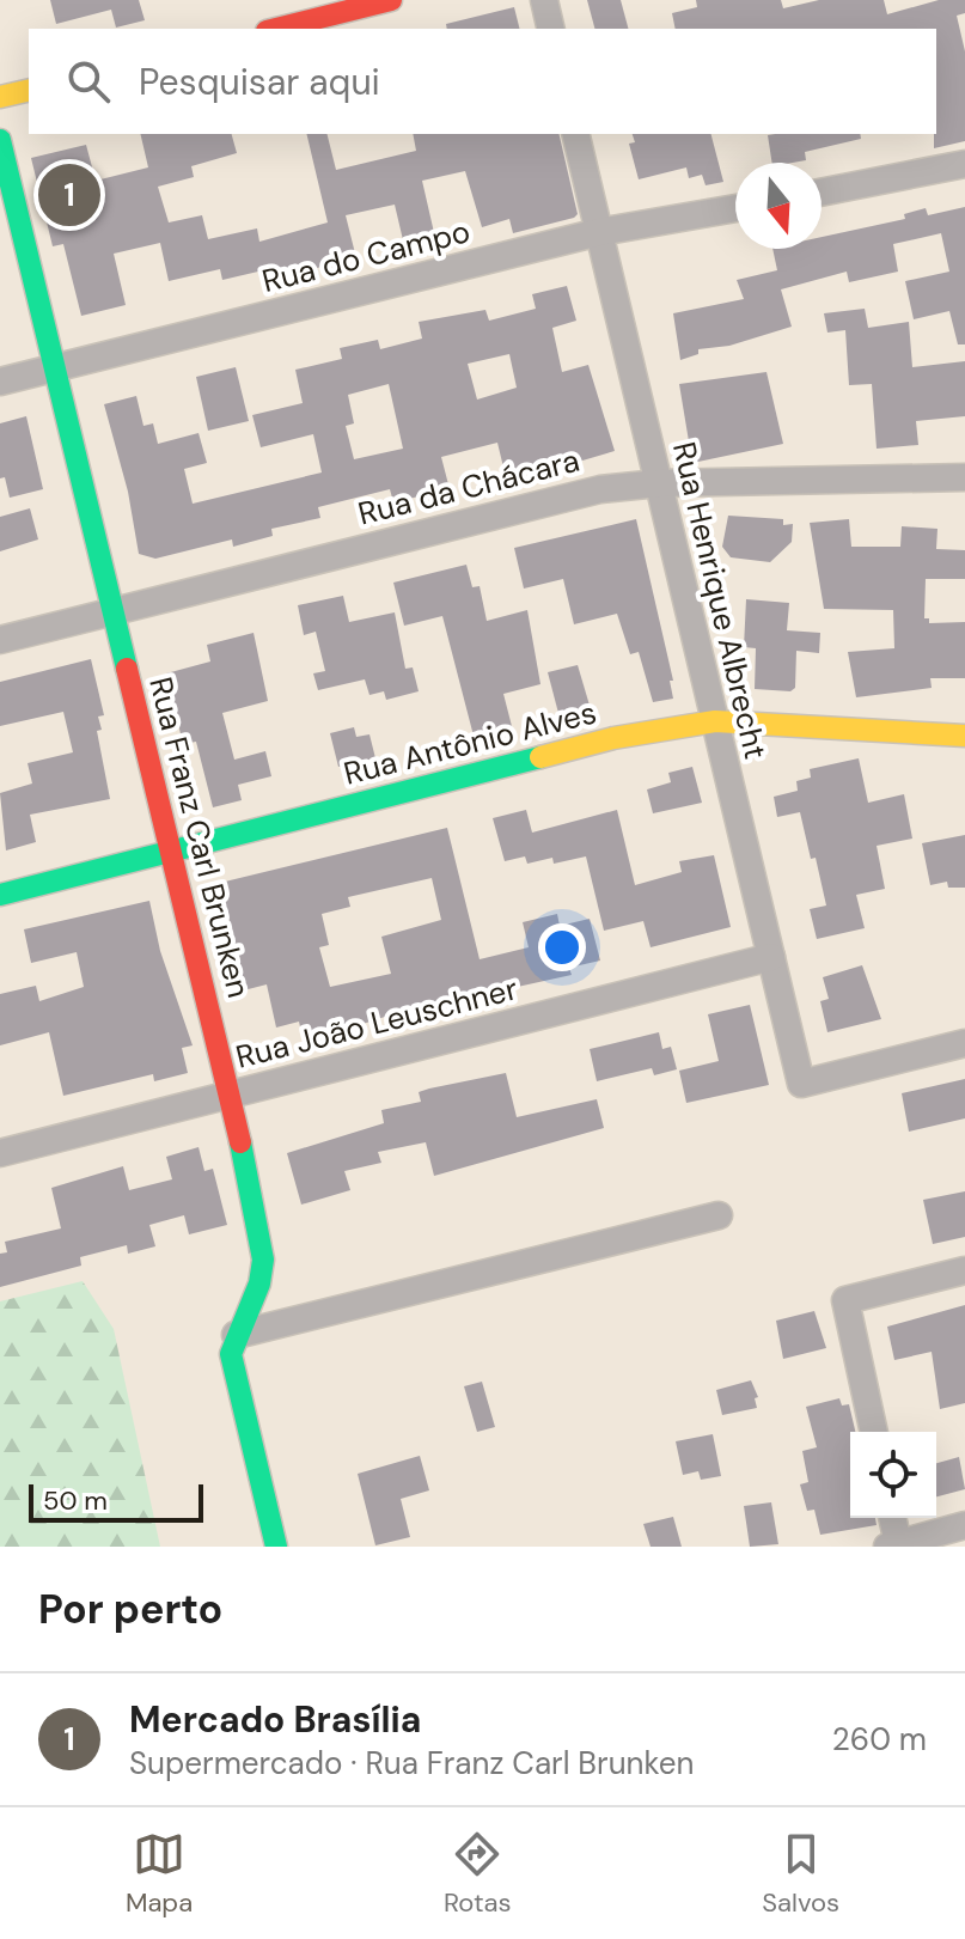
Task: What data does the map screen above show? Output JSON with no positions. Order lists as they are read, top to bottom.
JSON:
{
  "streets": {
    "street": [
      "Rua do Campo",
      "Rua da Chácara",
      "Rua Henrique Albrecht",
      "Rua Antônio Alves",
      "Rua Franz Carl Brunken",
      "Rua João Leuschner"
    ]
  },
  "crossings": [
    ["Rua do Campo", "Rua Henrique Albrecht"],
    ["Rua do Campo", "Rua Franz Carl Brunken"],
    ["Rua da Chácara", "Rua Henrique Albrecht"],
    ["Rua da Chácara", "Rua Franz Carl Brunken"],
    ["Rua Henrique Albrecht", "Rua Antônio Alves"],
    ["Rua Henrique Albrecht", "Rua João Leuschner"],
    ["Rua Antônio Alves", "Rua Franz Carl Brunken"],
    ["Rua Franz Carl Brunken", "Rua João Leuschner"]
  ],
  "scale_bar": "50 m",
  "north": "bottom",
  "page": {
    "search": "Pesquisar aqui",
    "pins": "1",
    "scale": "50 m",
    "heading": "Por perto",
    "list": [
      {
        "mark": "1",
        "name": "Mercado Brasília",
        "note": "Supermercado · Rua Franz Carl Brunken",
        "value": "260 m"
      }
    ],
    "nav": ["Mapa", "Rotas", "Salvos"]
  }
}
